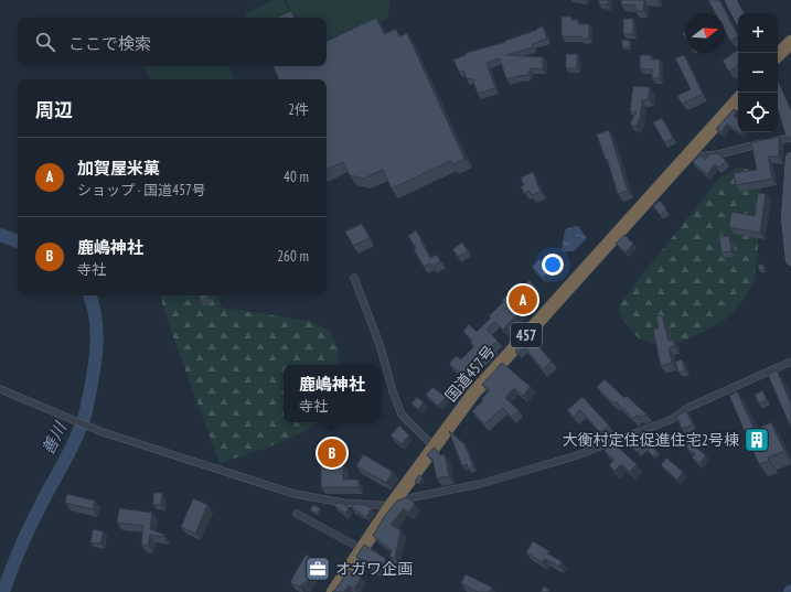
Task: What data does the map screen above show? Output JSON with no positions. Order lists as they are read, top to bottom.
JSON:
{
  "streets": {
    "highway": ["457", "国道457号"]
  },
  "water": ["善川"],
  "places": {
    "building": ["大衡村定住促進住宅2号棟"],
    "office": ["オガワ企画"]
  },
  "north": "right",
  "page": {
    "map_buttons": ["+", "−"],
    "search": "ここで検索",
    "heading": ["周辺", "2件"],
    "list": [
      {
        "mark": "A",
        "name": "加賀屋米菓",
        "note": "ショップ · 国道457号",
        "value": "40 m"
      },
      {
        "mark": "B",
        "name": "鹿嶋神社",
        "note": "寺社",
        "value": "260 m"
      }
    ],
    "pins": ["A", "B"],
    "popup": ["鹿嶋神社", "寺社"]
  }
}
